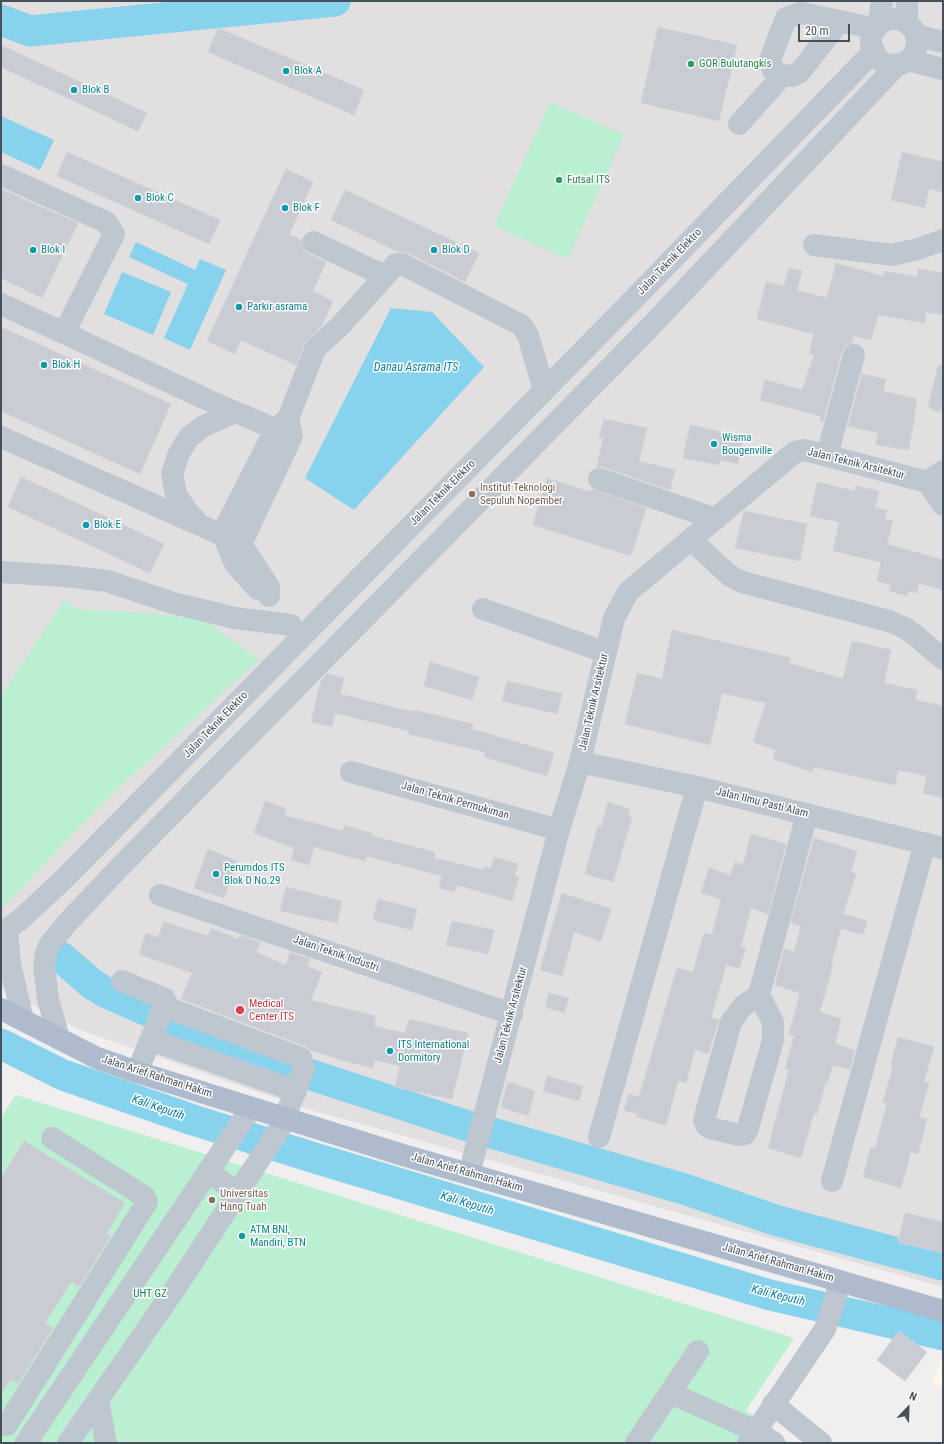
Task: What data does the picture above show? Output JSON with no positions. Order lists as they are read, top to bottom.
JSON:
{
  "streets": {
    "main road": ["Jalan Arief Rahman Hakim"],
    "lane": [
      "Jalan Teknik Elektro",
      "Jalan Teknik Arsitektur",
      "Jalan Teknik Permukiman",
      "Jalan Ilmu Pasti Alam",
      "Jalan Teknik Industri"
    ]
  },
  "crossings": [
    ["Jalan Teknik Elektro", "Jalan Arief Rahman Hakim"],
    ["Jalan Teknik Arsitektur", "Jalan Teknik Permukiman"],
    ["Jalan Teknik Arsitektur", "Jalan Ilmu Pasti Alam"],
    ["Jalan Teknik Arsitektur", "Jalan Teknik Industri"],
    ["Jalan Teknik Arsitektur", "Jalan Arief Rahman Hakim"]
  ],
  "water": ["Danau Asrama ITS", "Kali Keputih"],
  "parks": ["UHT GZ"],
  "places": [
    "GOR Bulutangkis",
    "Blok A",
    "Blok B",
    "Futsal ITS",
    "Blok C",
    "Blok F",
    "Blok I",
    "Blok D",
    "Parkir asrama",
    "Blok H",
    "Wisma Bougenville",
    "Institut Teknologi Sepuluh Nopember",
    "Blok E",
    "Perumdos ITS Blok D No.29",
    "Medical Center ITS",
    "ITS International Dormitory",
    "Universitas Hang Tuah",
    "ATM BNI, Mandiri, BTN"
  ],
  "scale_bar": "20 m",
  "north": "top right"
}
